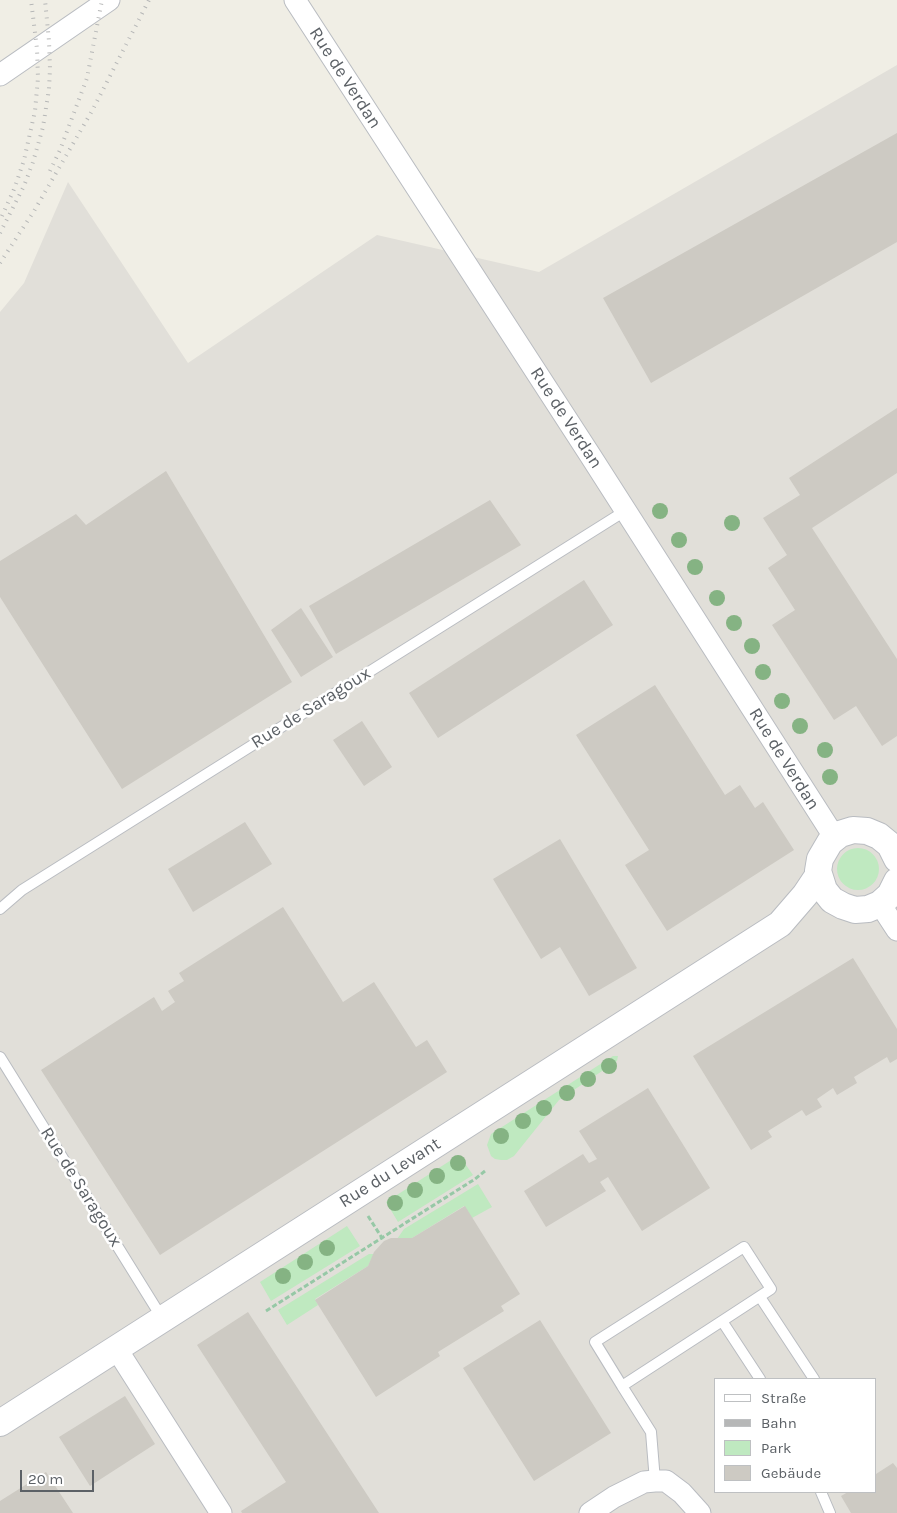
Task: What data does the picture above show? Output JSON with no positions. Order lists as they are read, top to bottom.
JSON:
{
  "streets": {
    "street": ["Rue de Verdan", "Rue du Levant"],
    "lane": ["Rue de Saragoux"]
  },
  "crossings": [
    ["Rue de Verdan", "Rue de Saragoux"],
    ["Rue de Saragoux", "Rue du Levant"]
  ],
  "legend": [
    "Straße",
    "Bahn",
    "Park",
    "Gebäude"
  ],
  "scale_bar": "20 m"
}
